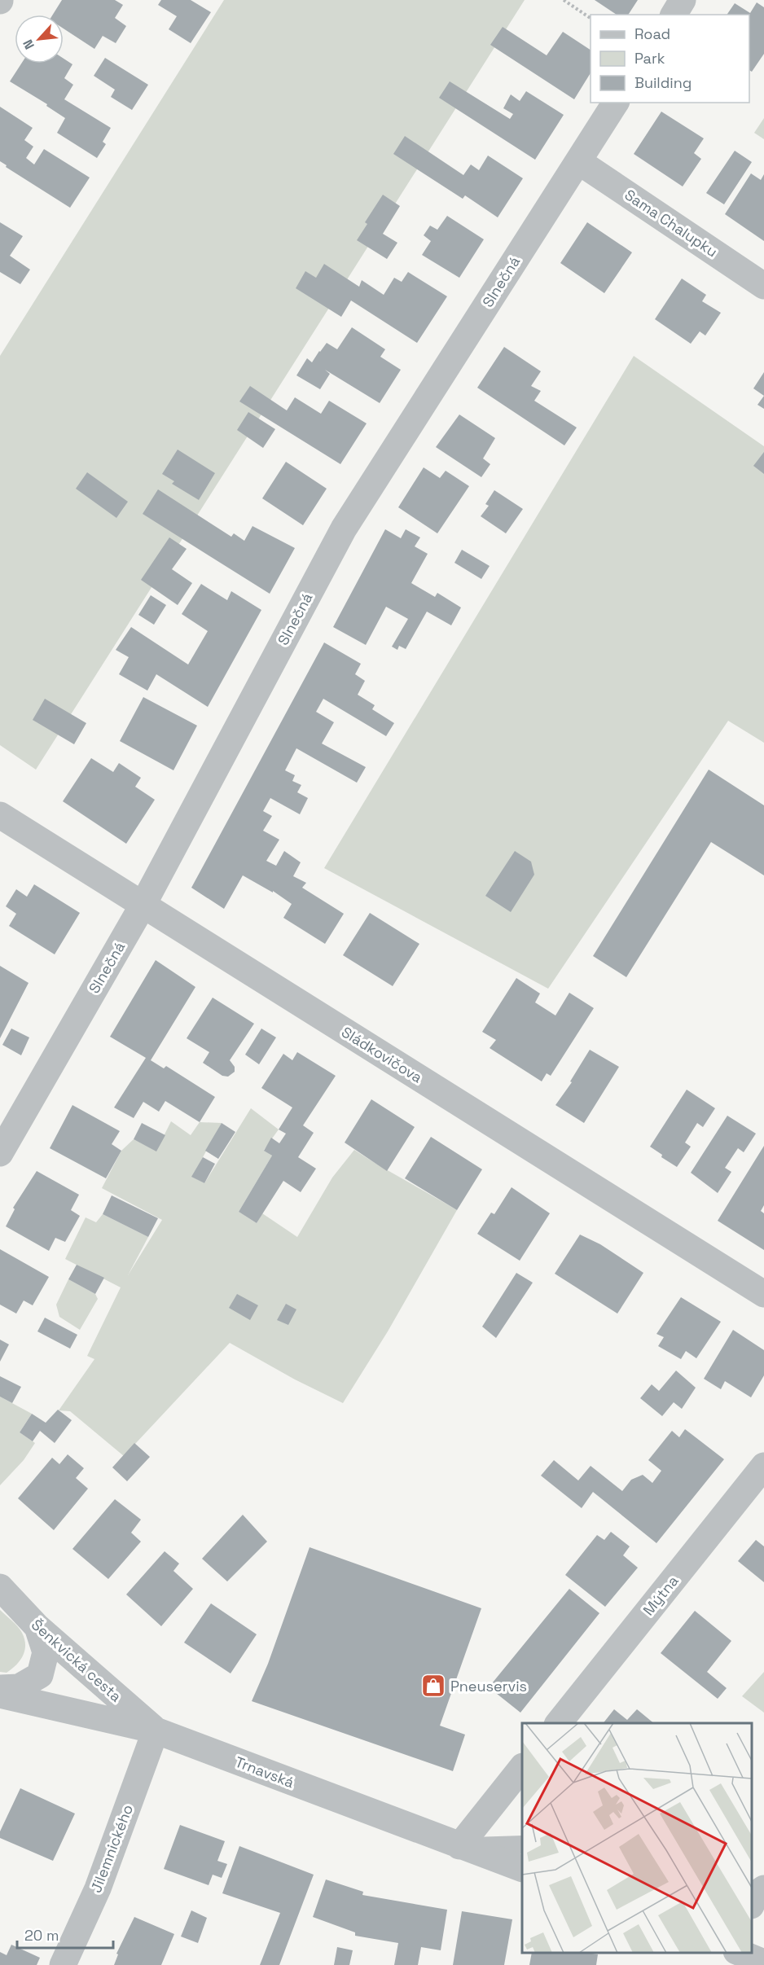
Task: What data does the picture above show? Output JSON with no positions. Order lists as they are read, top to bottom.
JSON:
{
  "streets": {
    "street": [
      "Sama Chalupku",
      "Slnečná",
      "Sládkovičova",
      "Mýtna",
      "Šenkvická cesta",
      "Trnavská",
      "Jilemnického"
    ]
  },
  "crossings": [
    ["Sama Chalupku", "Slnečná"],
    ["Slnečná", "Sládkovičova"],
    ["Šenkvická cesta", "Trnavská"],
    ["Šenkvická cesta", "Jilemnického"],
    ["Trnavská", "Jilemnického"]
  ],
  "places": {
    "shop": ["Pneuservis"]
  },
  "legend": ["Road", "Park", "Building"],
  "scale_bar": "20 m",
  "north": "bottom left"
}
